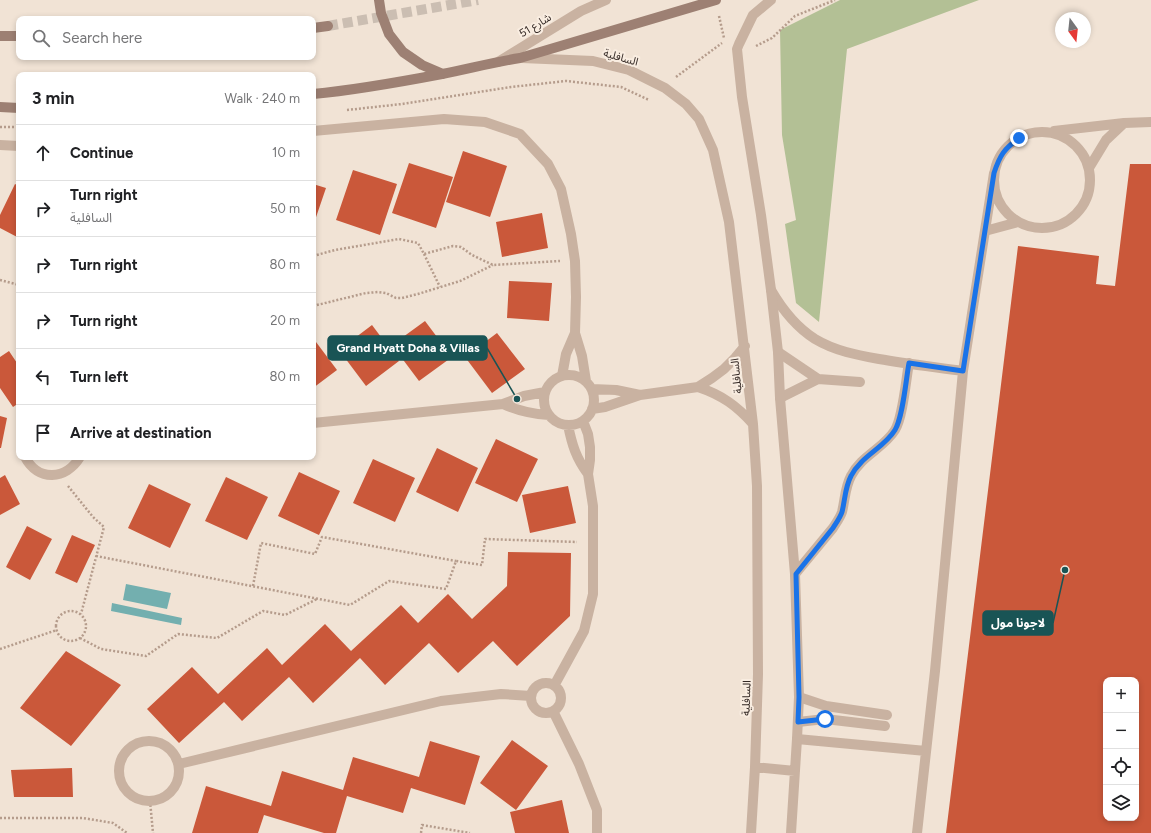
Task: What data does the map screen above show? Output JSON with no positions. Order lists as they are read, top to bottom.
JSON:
{
  "streets": {
    "street": ["شارع 51", "السافلية"]
  },
  "crossings": [
    ["شارع 51", "السافلية"]
  ],
  "places": ["Grand Hyatt Doha & Villas", "لاجونا مول"],
  "north": "bottom",
  "page": {
    "search": "Search here",
    "heading": ["3 min", "Walk · 240 m"],
    "list": [
      ["Continue", "10 m"],
      ["Turn right", "السافلية", "50 m"],
      ["Turn right", "80 m"],
      ["Turn right", "20 m"],
      ["Turn left", "80 m"],
      "Arrive at destination"
    ],
    "map_buttons": ["+", "−"]
  }
}
